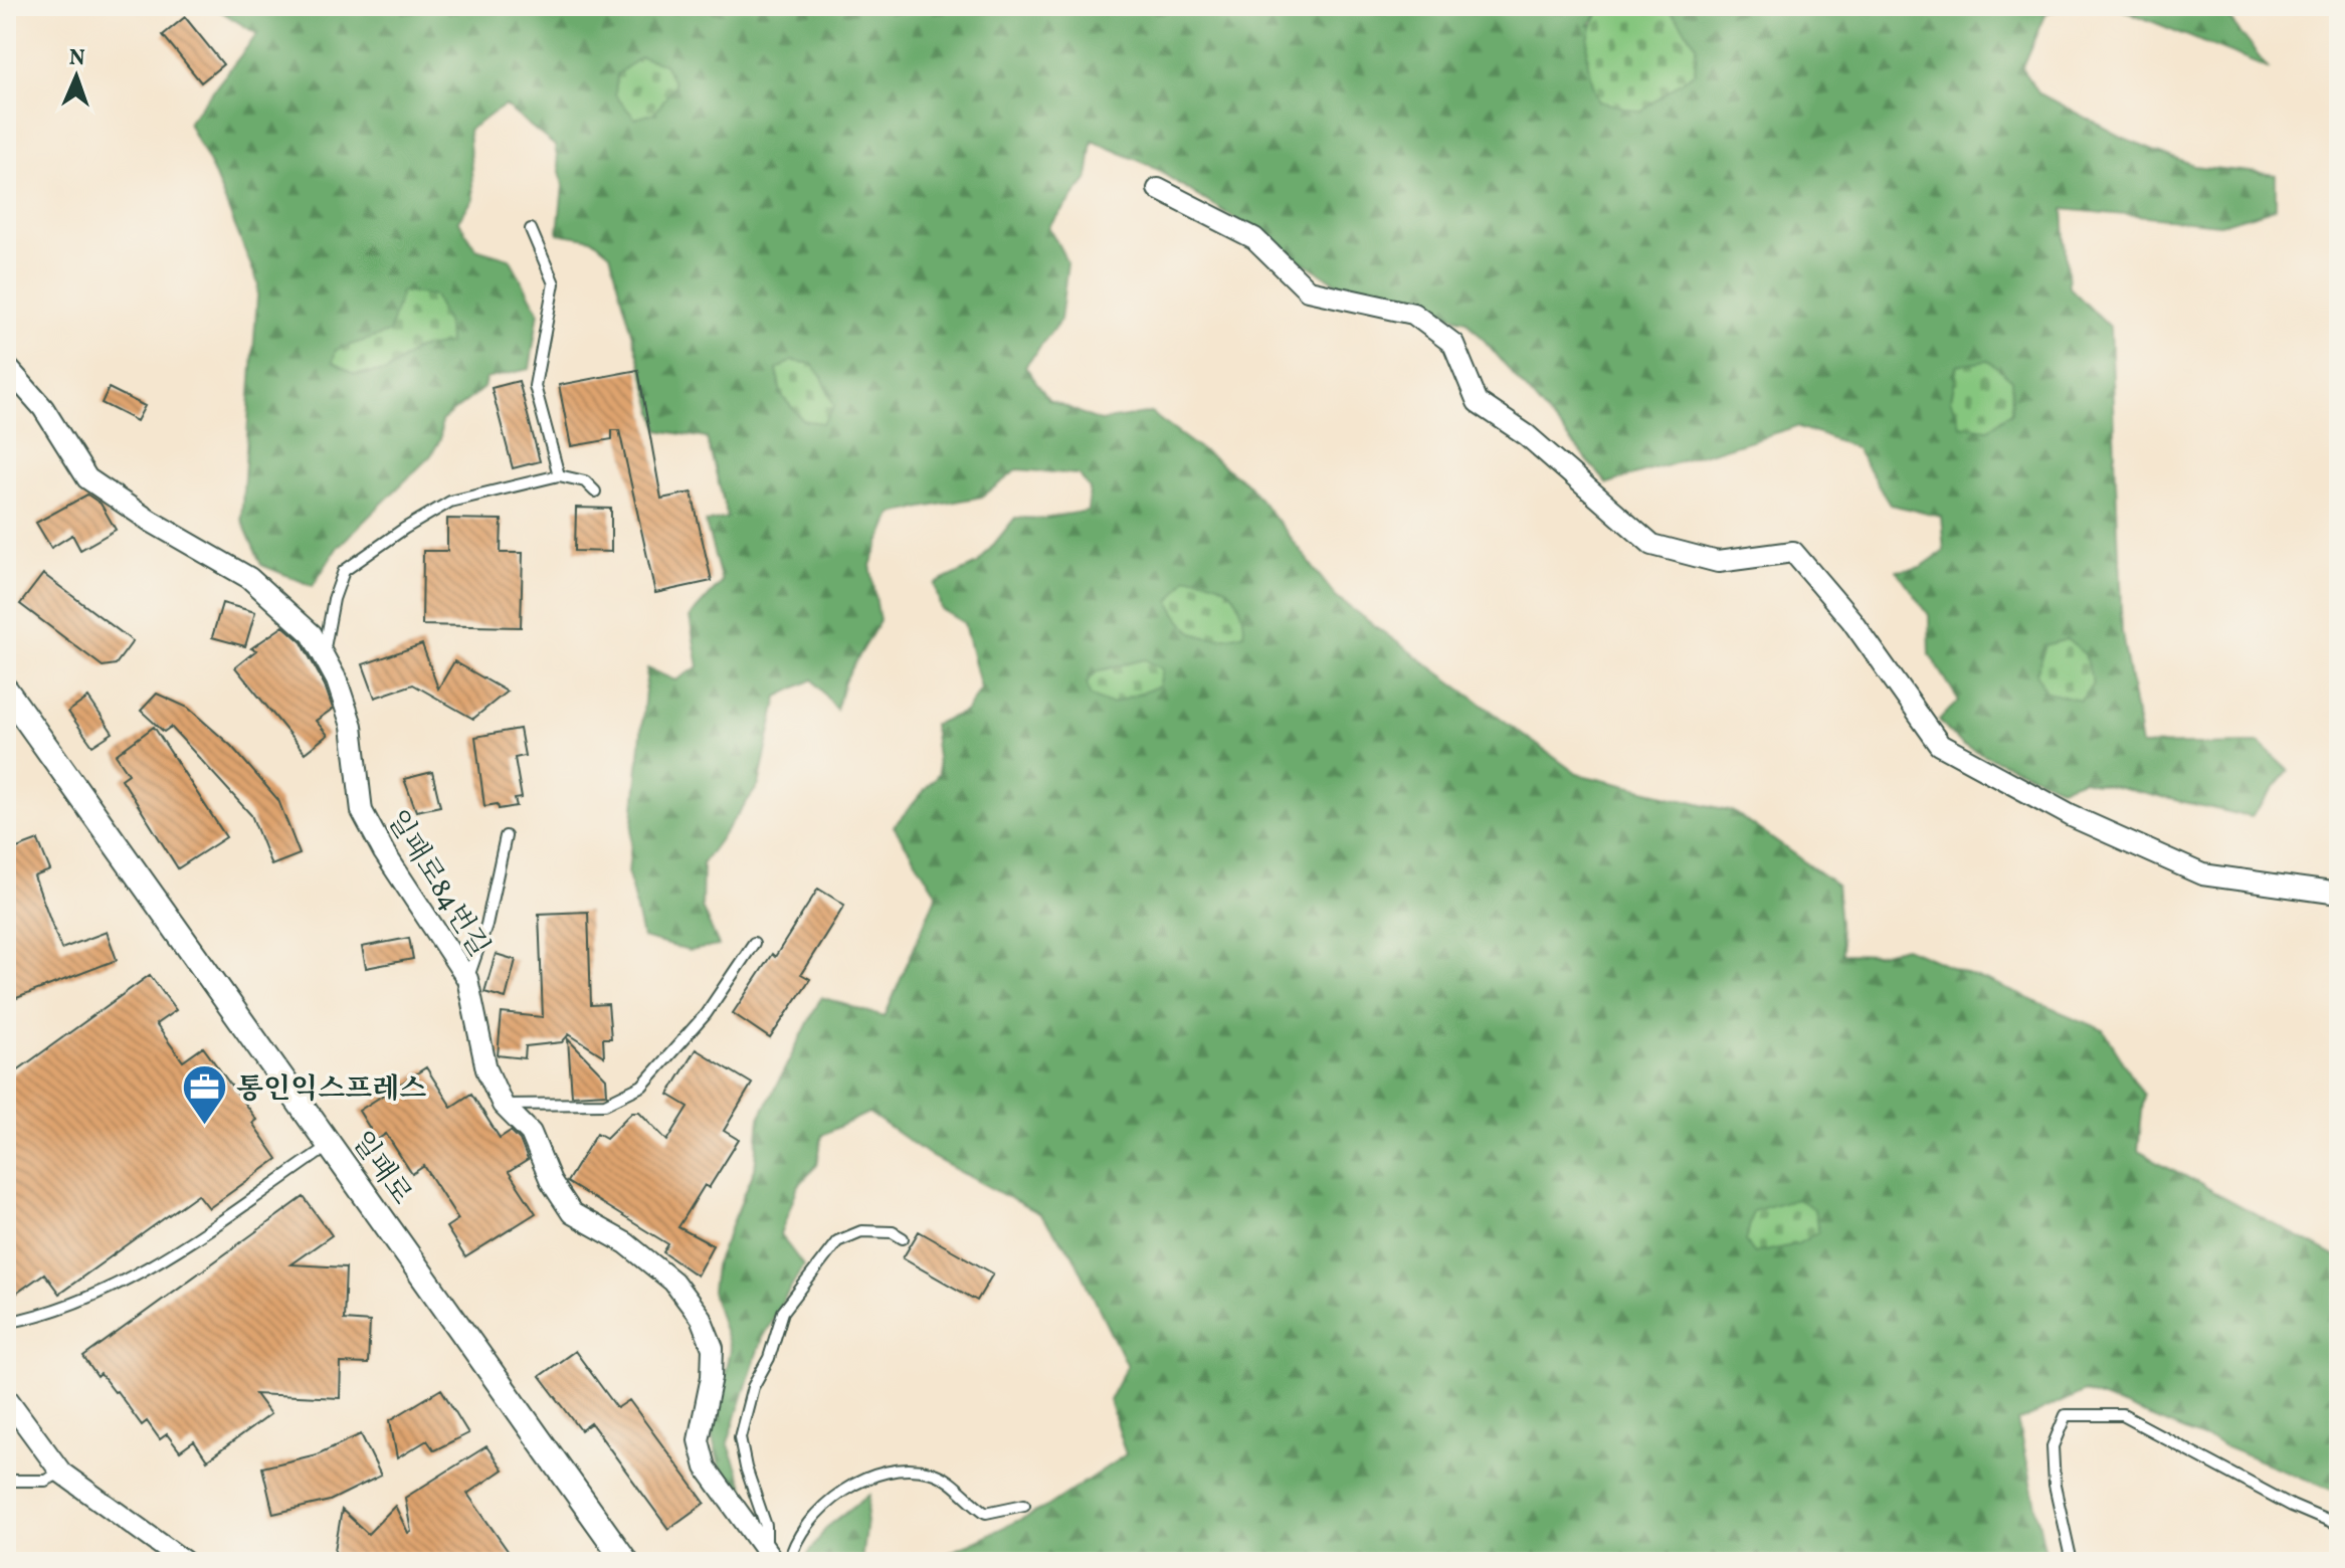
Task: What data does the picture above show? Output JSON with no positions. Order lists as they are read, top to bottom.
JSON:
{
  "streets": {
    "street": ["일패로84번길", "일패로"]
  },
  "places": {
    "office": ["통인익스프레스"]
  },
  "north": "top"
}
